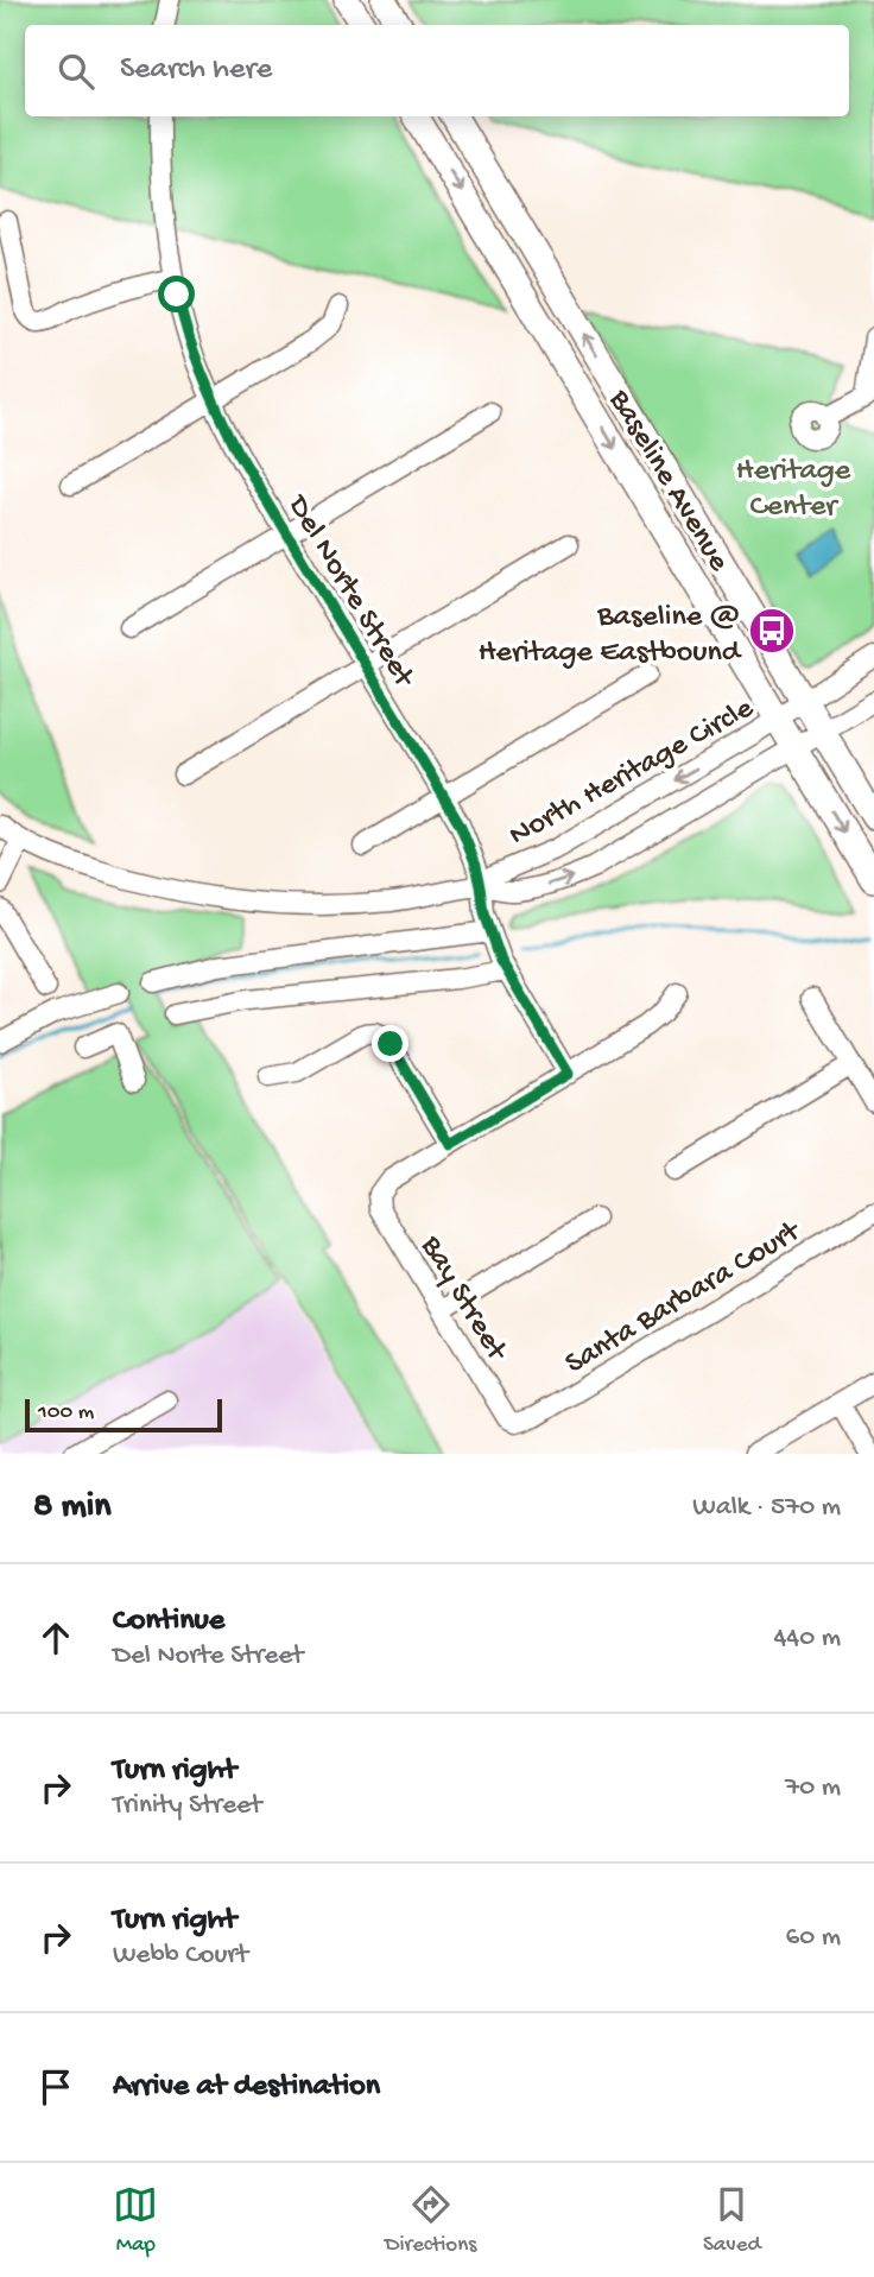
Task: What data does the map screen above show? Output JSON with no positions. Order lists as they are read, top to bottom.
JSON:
{
  "streets": {
    "main road": ["Baseline Avenue"],
    "street": [
      "Del Norte Street",
      "North Heritage Circle",
      "Santa Barbara Court",
      "Bay Street"
    ]
  },
  "crossings": [
    ["Baseline Avenue", "North Heritage Circle"],
    ["Del Norte Street", "North Heritage Circle"],
    ["Santa Barbara Court", "Bay Street"]
  ],
  "parks": ["Heritage Center"],
  "places": {
    "bus stop": ["Baseline @ Heritage Eastbound"]
  },
  "scale_bar": "100 m",
  "page": {
    "search": "Search here",
    "scale": "100 m",
    "heading": ["8 min", "Walk · 570 m"],
    "list": [
      ["Continue", "Del Norte Street", "440 m"],
      ["Turn right", "Trinity Street", "70 m"],
      ["Turn right", "Webb Court", "60 m"],
      "Arrive at destination"
    ],
    "nav": ["Map", "Directions", "Saved"]
  }
}
